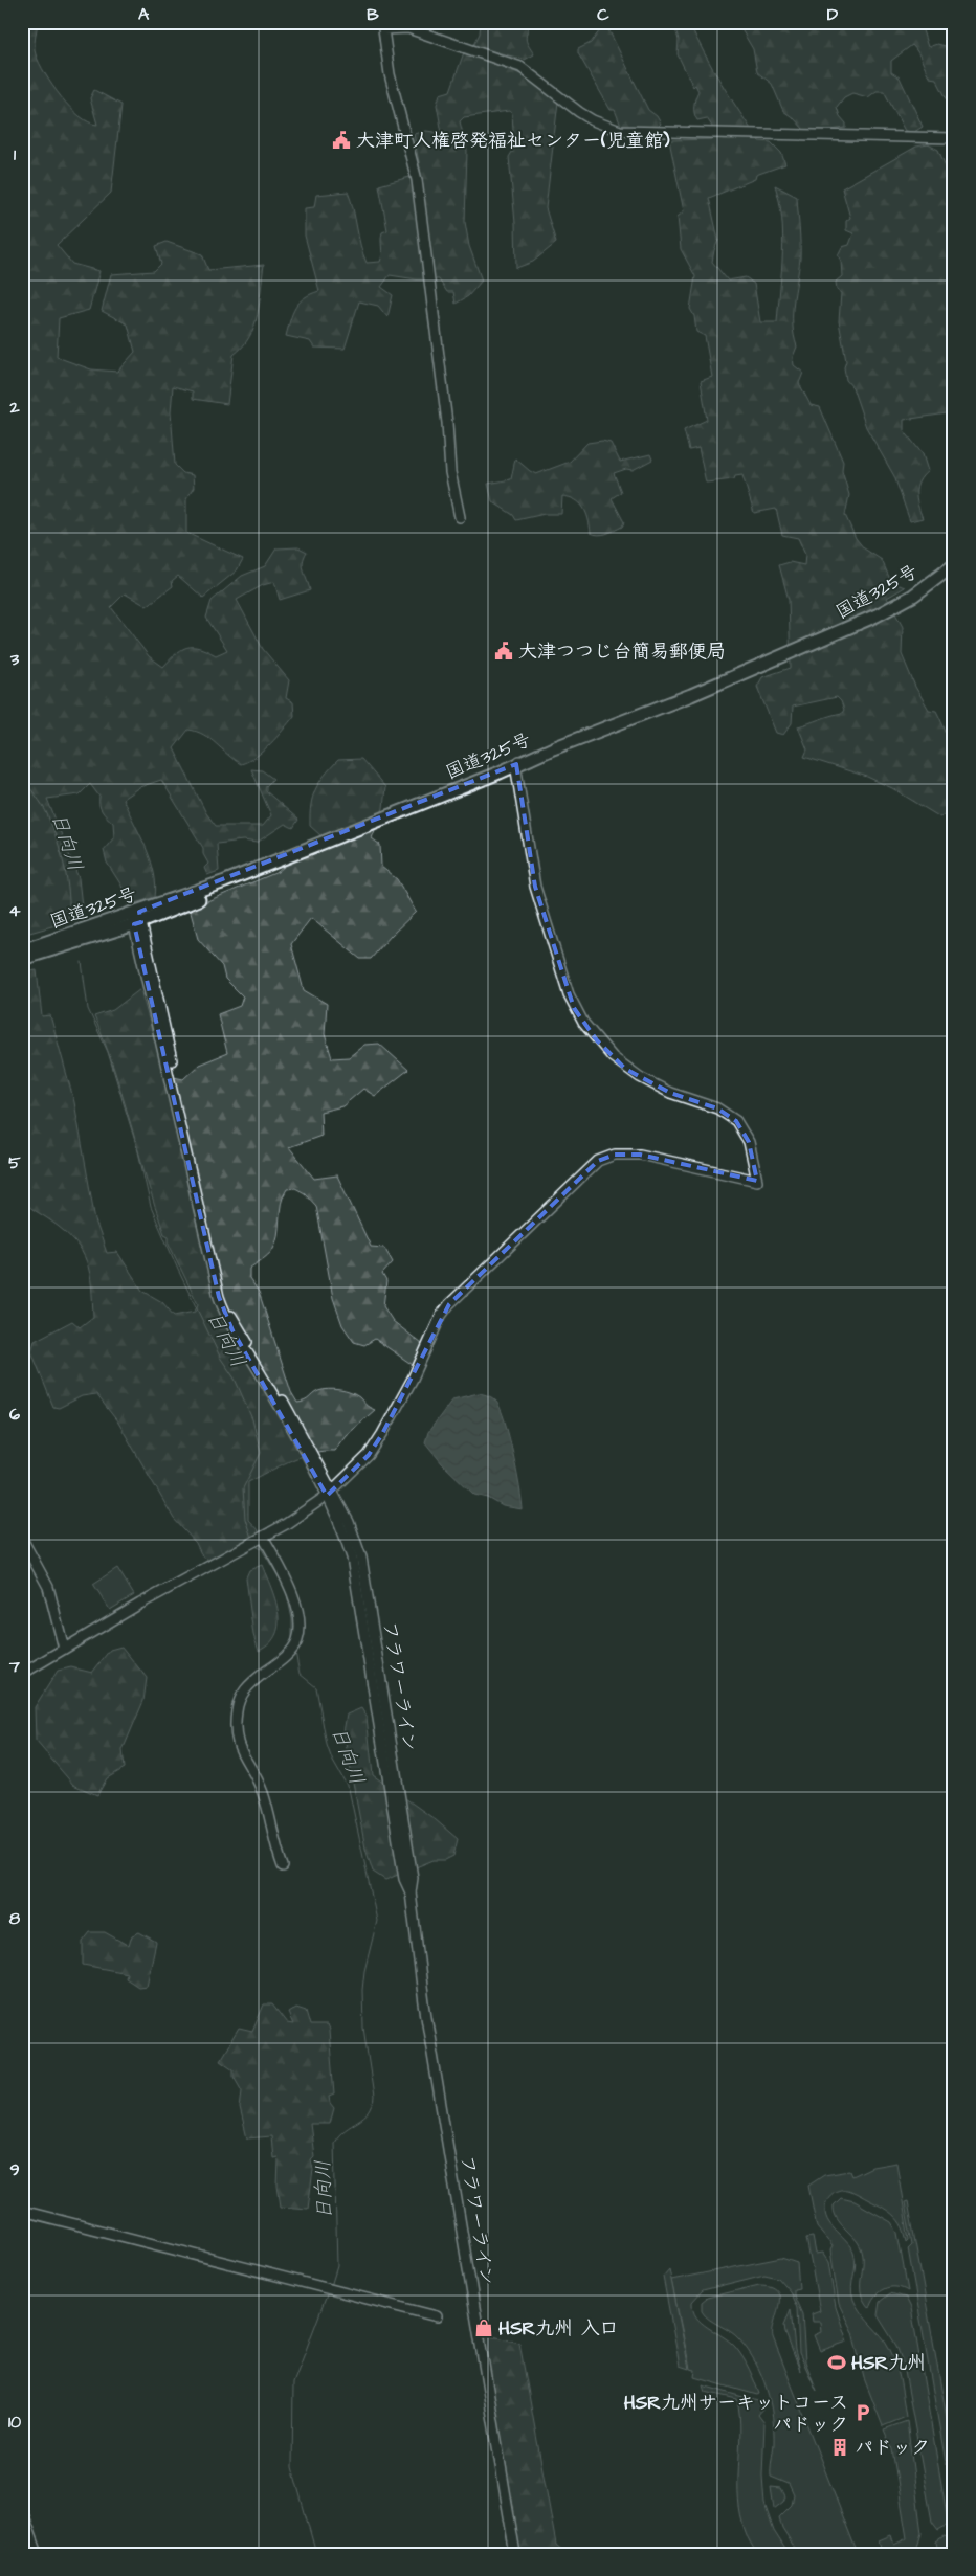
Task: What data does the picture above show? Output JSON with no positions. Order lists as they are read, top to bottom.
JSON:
{
  "streets": {
    "highway": ["国道325号"],
    "street": ["フラワーライン"]
  },
  "crossings": [
    ["国道325号", "フラワーライン"]
  ],
  "water": ["日向川"],
  "places": {
    "public building": ["大津町人権啓発福祉センター(児童館)", "大津つつじ台簡易郵便局"],
    "shop": ["HSR九州 入口"],
    "sports": ["HSR九州"],
    "parking": ["HSR九州サーキットコース パドック"],
    "building": ["パドック"]
  },
  "grid": {
    "columns": [
      "A",
      "B",
      "C",
      "D"
    ],
    "rows": [
      "1",
      "2",
      "3",
      "4",
      "5",
      "6",
      "7",
      "8",
      "9",
      "10"
    ]
  }
}
